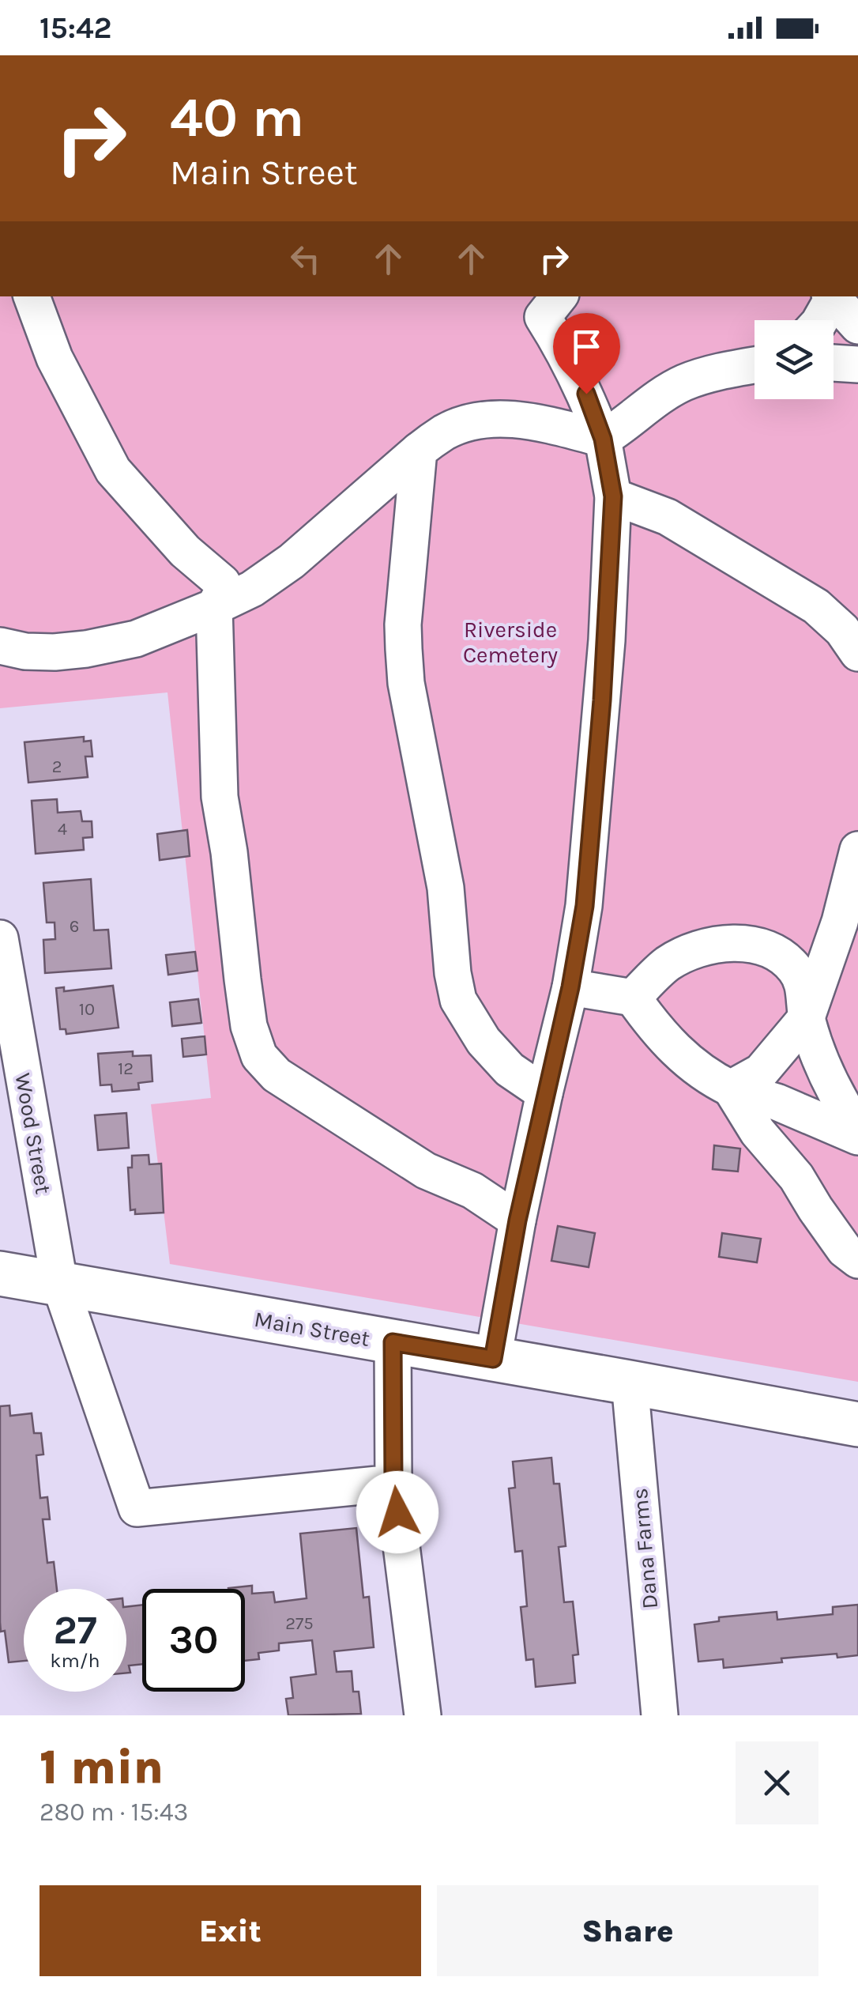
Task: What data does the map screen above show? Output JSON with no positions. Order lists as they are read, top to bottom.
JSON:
{
  "streets": {
    "main road": ["Main Street"],
    "street": ["Wood Street", "Dana Farms"]
  },
  "crossings": [
    ["Wood Street", "Main Street"],
    ["Main Street", "Dana Farms"]
  ],
  "parks": ["Riverside Cemetery"],
  "house_numbers": [
    "2",
    "4",
    "6",
    "10",
    "12",
    "275"
  ],
  "page": {
    "status": "15:42",
    "turn": ["40 m", "Main Street"],
    "speed": "27 km/h",
    "limit": "30",
    "heading": ["1 min", "280 m · 15:43"],
    "buttons": ["Exit", "Share"]
  }
}
